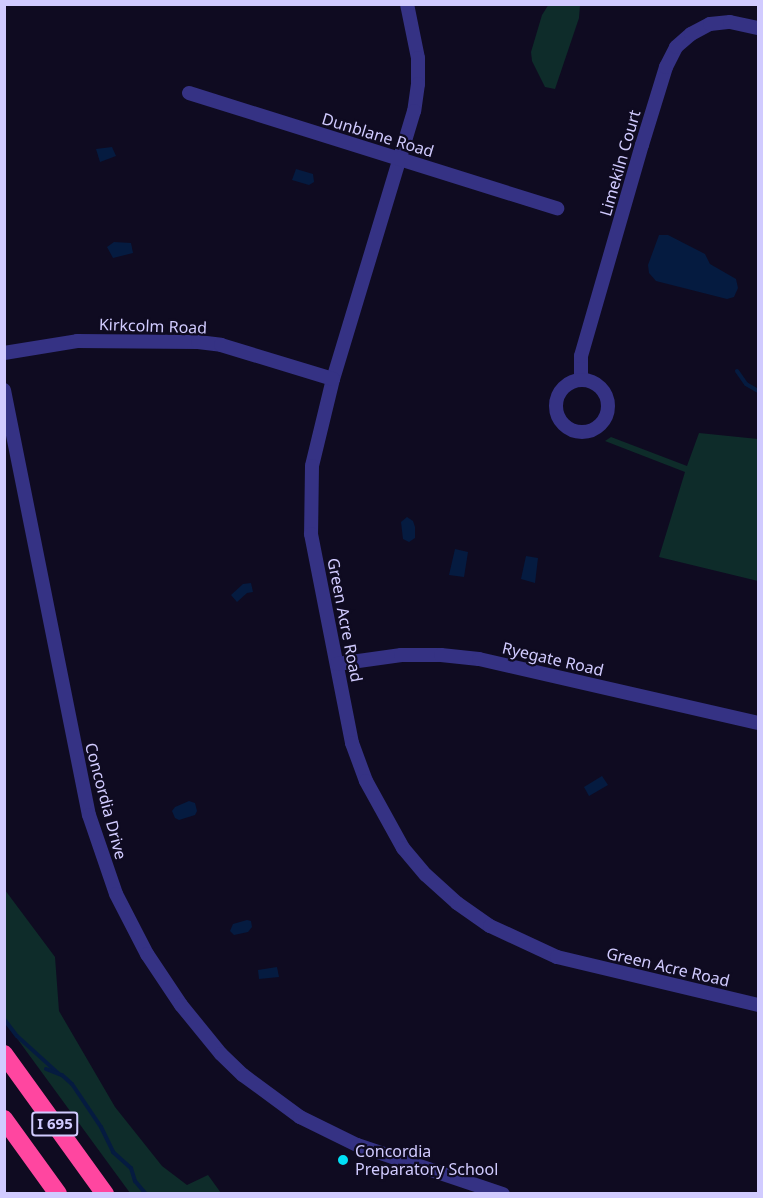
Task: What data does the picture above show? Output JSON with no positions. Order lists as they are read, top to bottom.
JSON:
{
  "streets": {
    "highway": ["I 695"],
    "street": [
      "Dunblane Road",
      "Limekiln Court",
      "Kirkcolm Road",
      "Green Acre Road",
      "Ryegate Road",
      "Concordia Drive"
    ]
  },
  "crossings": [
    ["Dunblane Road", "Green Acre Road"],
    ["Kirkcolm Road", "Green Acre Road"],
    ["Green Acre Road", "Ryegate Road"]
  ],
  "places": ["Concordia Preparatory School"]
}
